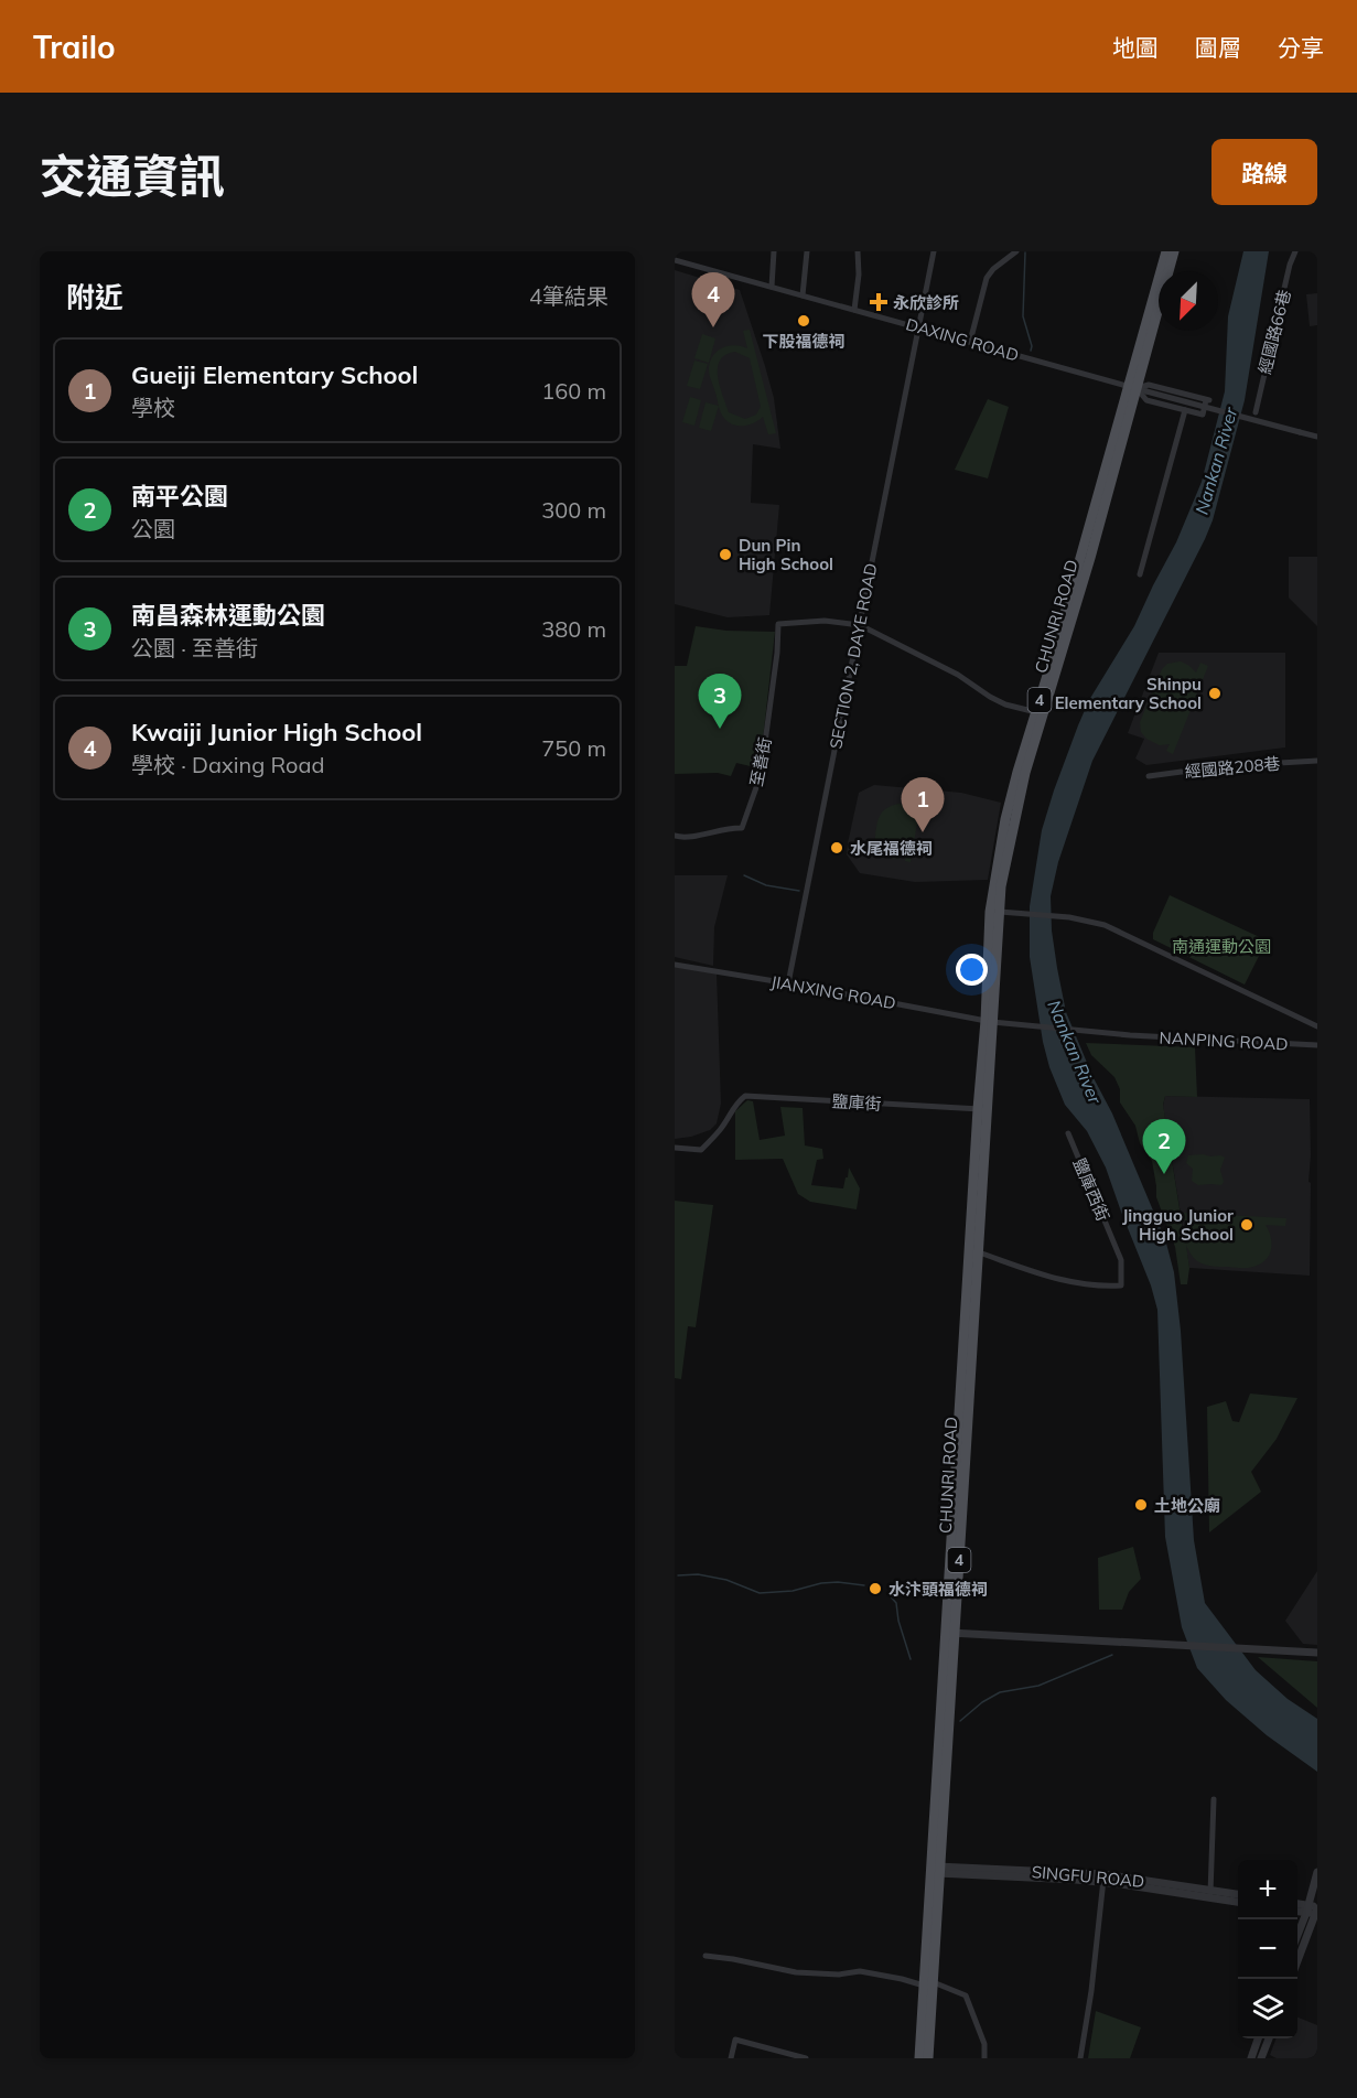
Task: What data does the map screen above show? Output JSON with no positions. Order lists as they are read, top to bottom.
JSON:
{
  "streets": {
    "main road": ["CHUNRI ROAD", "4"],
    "street": [
      "經國路66巷",
      "DAXING ROAD",
      "SECTION 2, DAYE ROAD",
      "至善街",
      "經國路208巷",
      "JIANXING ROAD",
      "NANPING ROAD",
      "鹽庫街",
      "鹽庫西街",
      "SINGFU ROAD"
    ]
  },
  "crossings": [
    ["DAXING ROAD", "CHUNRI ROAD"],
    ["DAXING ROAD", "SECTION 2, DAYE ROAD"],
    ["CHUNRI ROAD", "4"],
    ["CHUNRI ROAD", "JIANXING ROAD"],
    ["CHUNRI ROAD", "鹽庫街"],
    ["CHUNRI ROAD", "鹽庫西街"],
    ["CHUNRI ROAD", "SINGFU ROAD"],
    ["SECTION 2, DAYE ROAD", "至善街"],
    ["SECTION 2, DAYE ROAD", "JIANXING ROAD"],
    ["JIANXING ROAD", "NANPING ROAD"]
  ],
  "water": ["Nankan River"],
  "parks": ["南通運動公園"],
  "places": {
    "health": ["永欣診所"],
    "other": [
      "下股福德祠",
      "Dun Pin High School",
      "Shinpu Elementary School",
      "水尾福德祠",
      "Jingguo Junior High School",
      "土地公廟",
      "水汴頭福德祠"
    ]
  },
  "north": "bottom left",
  "page": {
    "header": "Trailo",
    "nav": ["地圖", "圖層", "分享"],
    "title": "交通資訊",
    "buttons": "路線",
    "heading": ["附近", "4筆結果"],
    "pins": [
      "4",
      "3",
      "1",
      "2"
    ],
    "list": [
      {
        "mark": "1",
        "name": "Gueiji Elementary School",
        "note": "學校",
        "value": "160 m"
      },
      {
        "mark": "2",
        "name": "南平公園",
        "note": "公園",
        "value": "300 m"
      },
      {
        "mark": "3",
        "name": "南昌森林運動公園",
        "note": "公園 · 至善街",
        "value": "380 m"
      },
      {
        "mark": "4",
        "name": "Kwaiji Junior High School",
        "note": "學校 · Daxing Road",
        "value": "750 m"
      }
    ],
    "map_buttons": ["+", "−"]
  }
}
